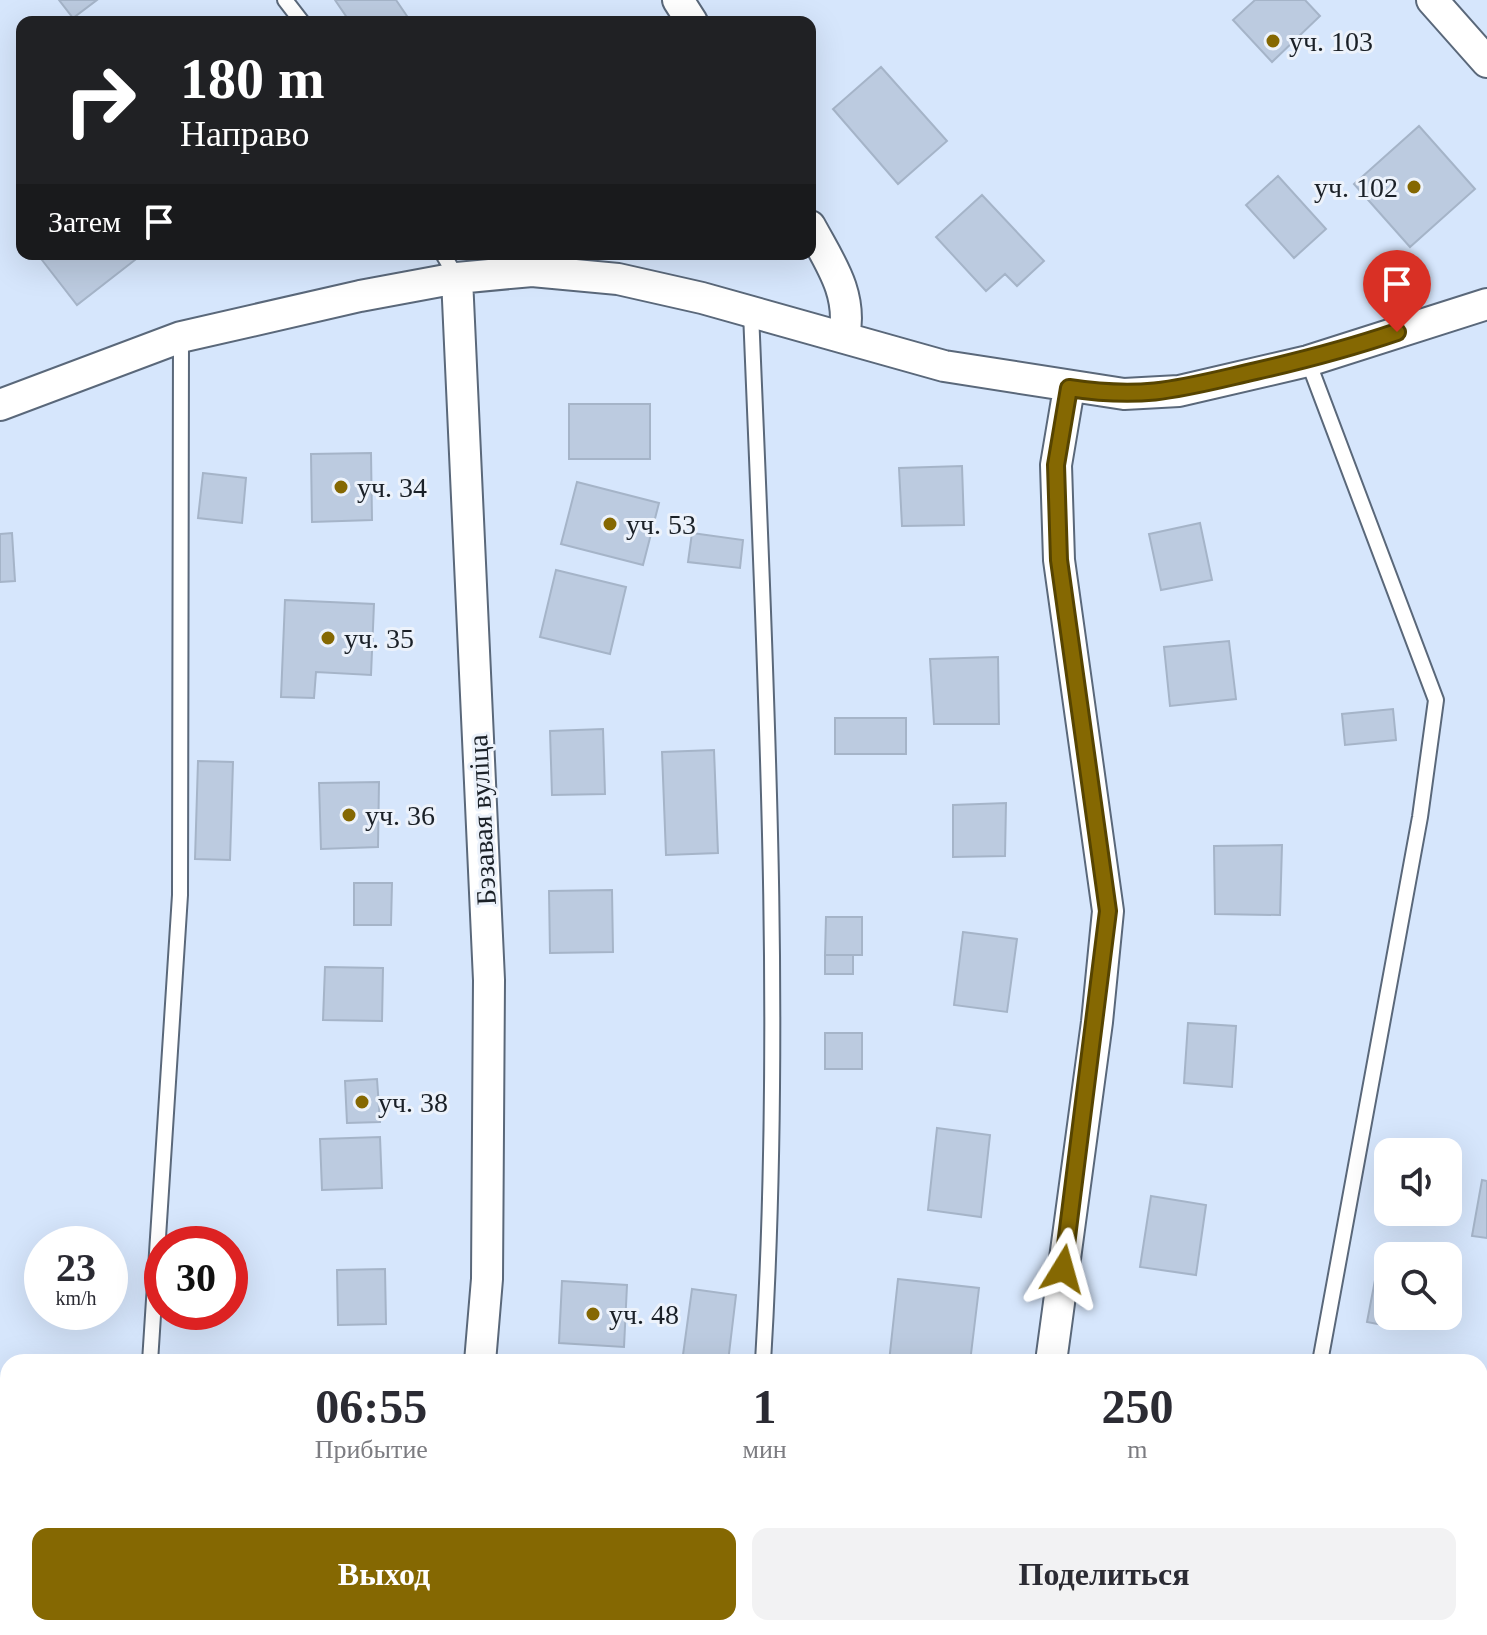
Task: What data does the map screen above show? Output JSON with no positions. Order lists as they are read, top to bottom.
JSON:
{
  "streets": {
    "street": ["Бэзавая вуліца"]
  },
  "places": [
    "уч. 103",
    "уч. 102",
    "уч. 34",
    "уч. 53",
    "уч. 35",
    "уч. 36",
    "уч. 38",
    "уч. 48"
  ],
  "page": {
    "turn": ["180 m", "Направо"],
    "then": "Затем",
    "speed": "23 km/h",
    "limit": "30",
    "eta": [
      "06:55",
      "Прибытие",
      "1",
      "мин",
      "250",
      "m"
    ],
    "buttons": ["Выход", "Поделиться"]
  }
}
